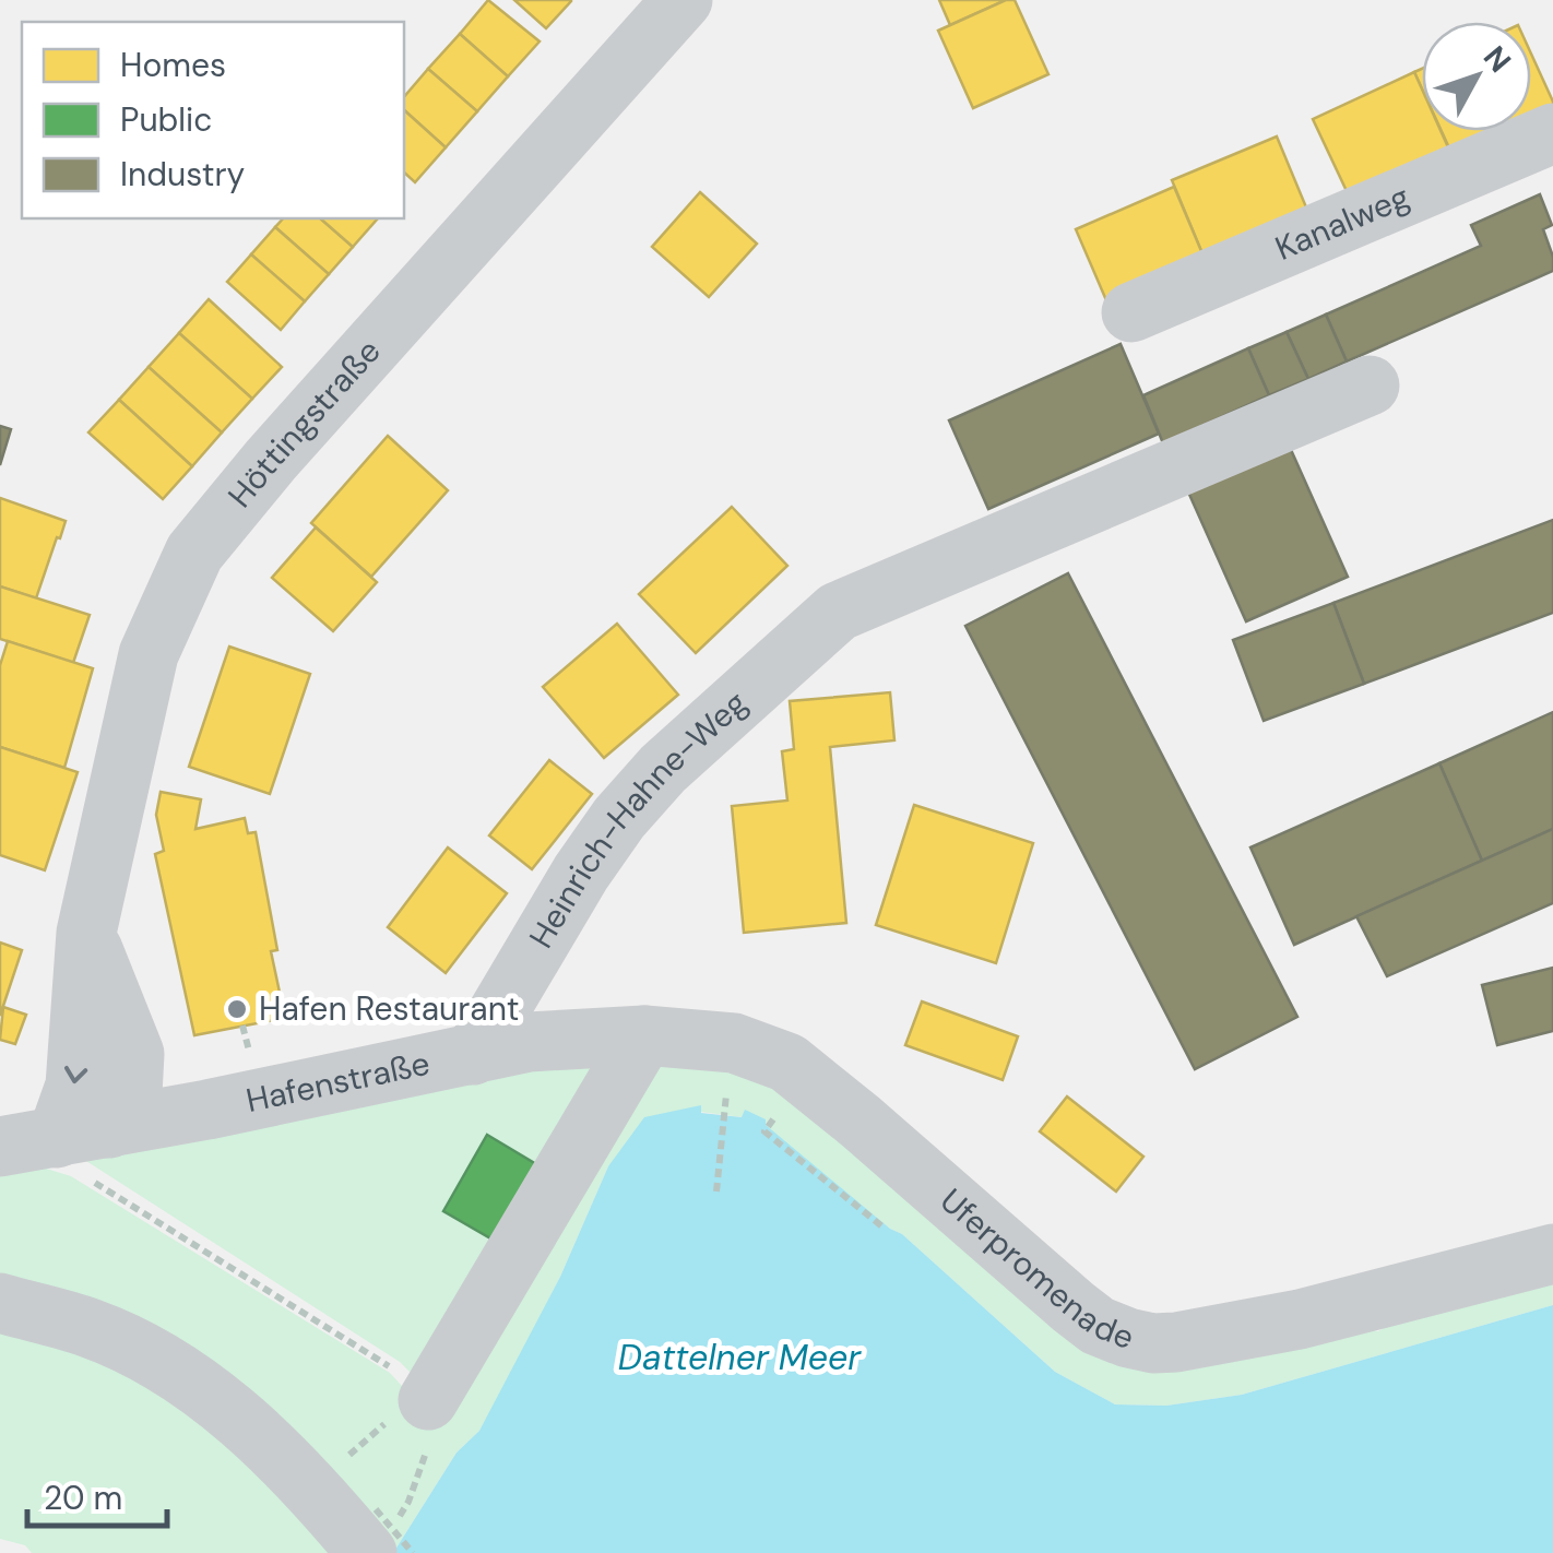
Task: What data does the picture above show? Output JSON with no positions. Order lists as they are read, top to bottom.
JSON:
{
  "streets": {
    "street": [
      "Kanalweg",
      "Höttingstraße",
      "Heinrich-Hahne-Weg",
      "Hafenstraße",
      "Uferpromenade"
    ]
  },
  "crossings": [
    ["Höttingstraße", "Hafenstraße"],
    ["Heinrich-Hahne-Weg", "Hafenstraße"],
    ["Hafenstraße", "Uferpromenade"]
  ],
  "water": ["Dattelner Meer"],
  "places": ["Hafen Restaurant"],
  "legend": ["Homes", "Public", "Industry"],
  "scale_bar": "20 m",
  "north": "top right"
}
